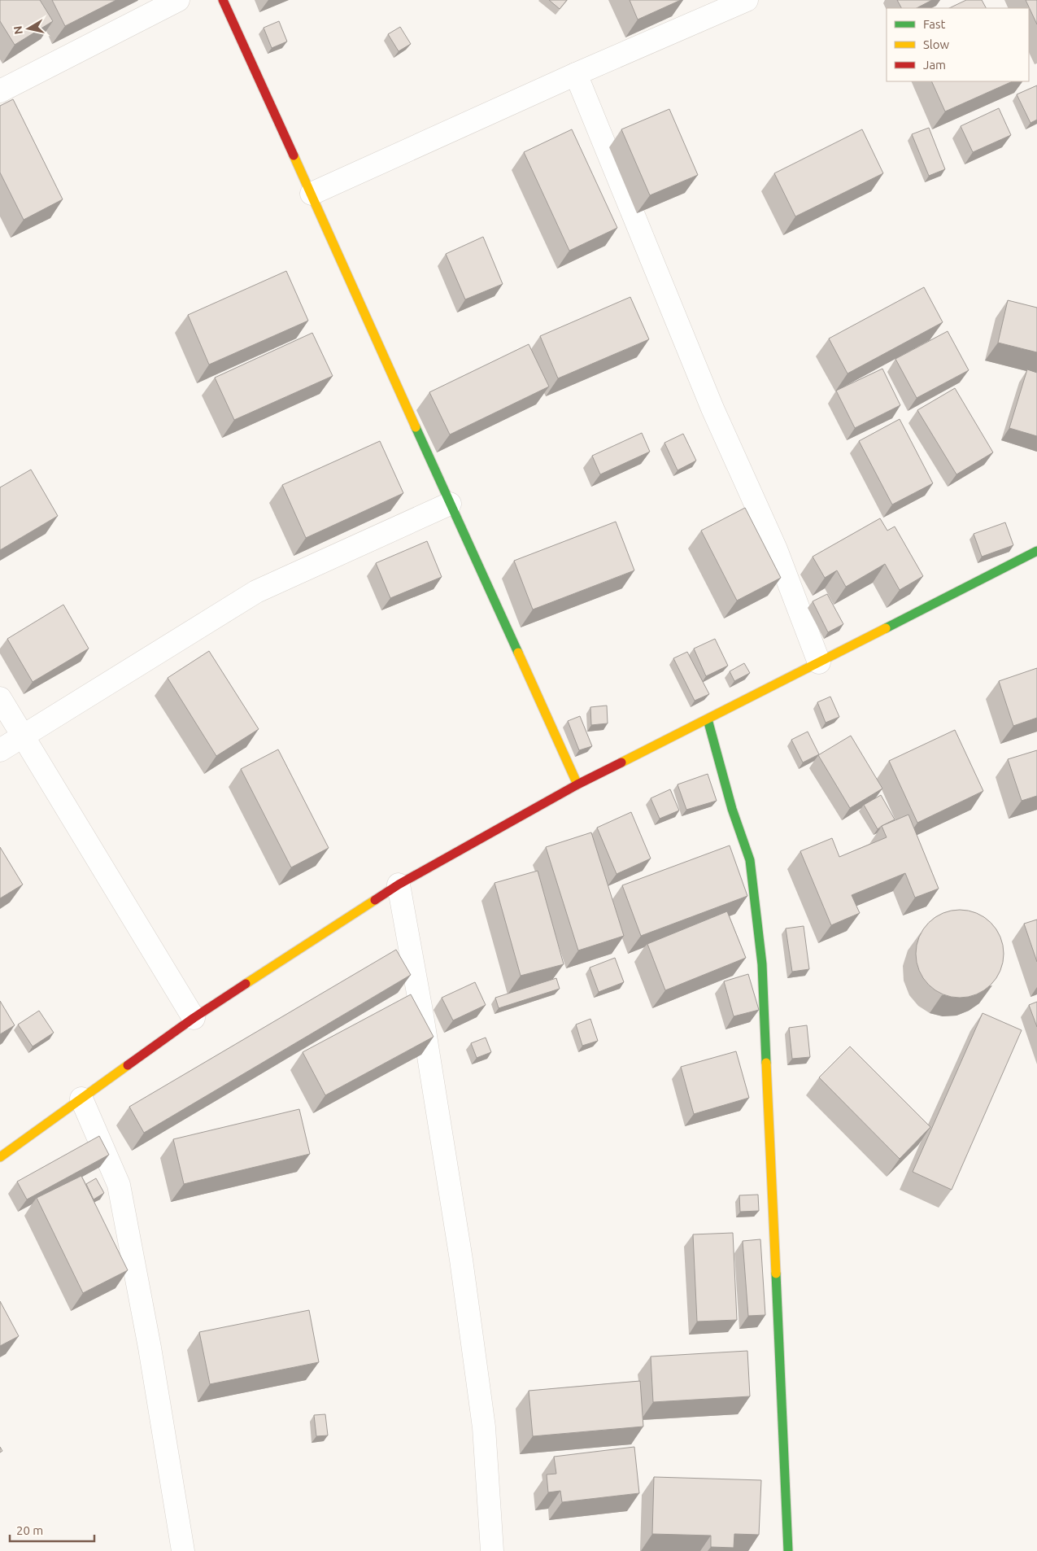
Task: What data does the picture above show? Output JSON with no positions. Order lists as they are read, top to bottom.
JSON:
{
  "legend": ["Fast", "Slow", "Jam"],
  "scale_bar": "20 m",
  "north": "left"
}
